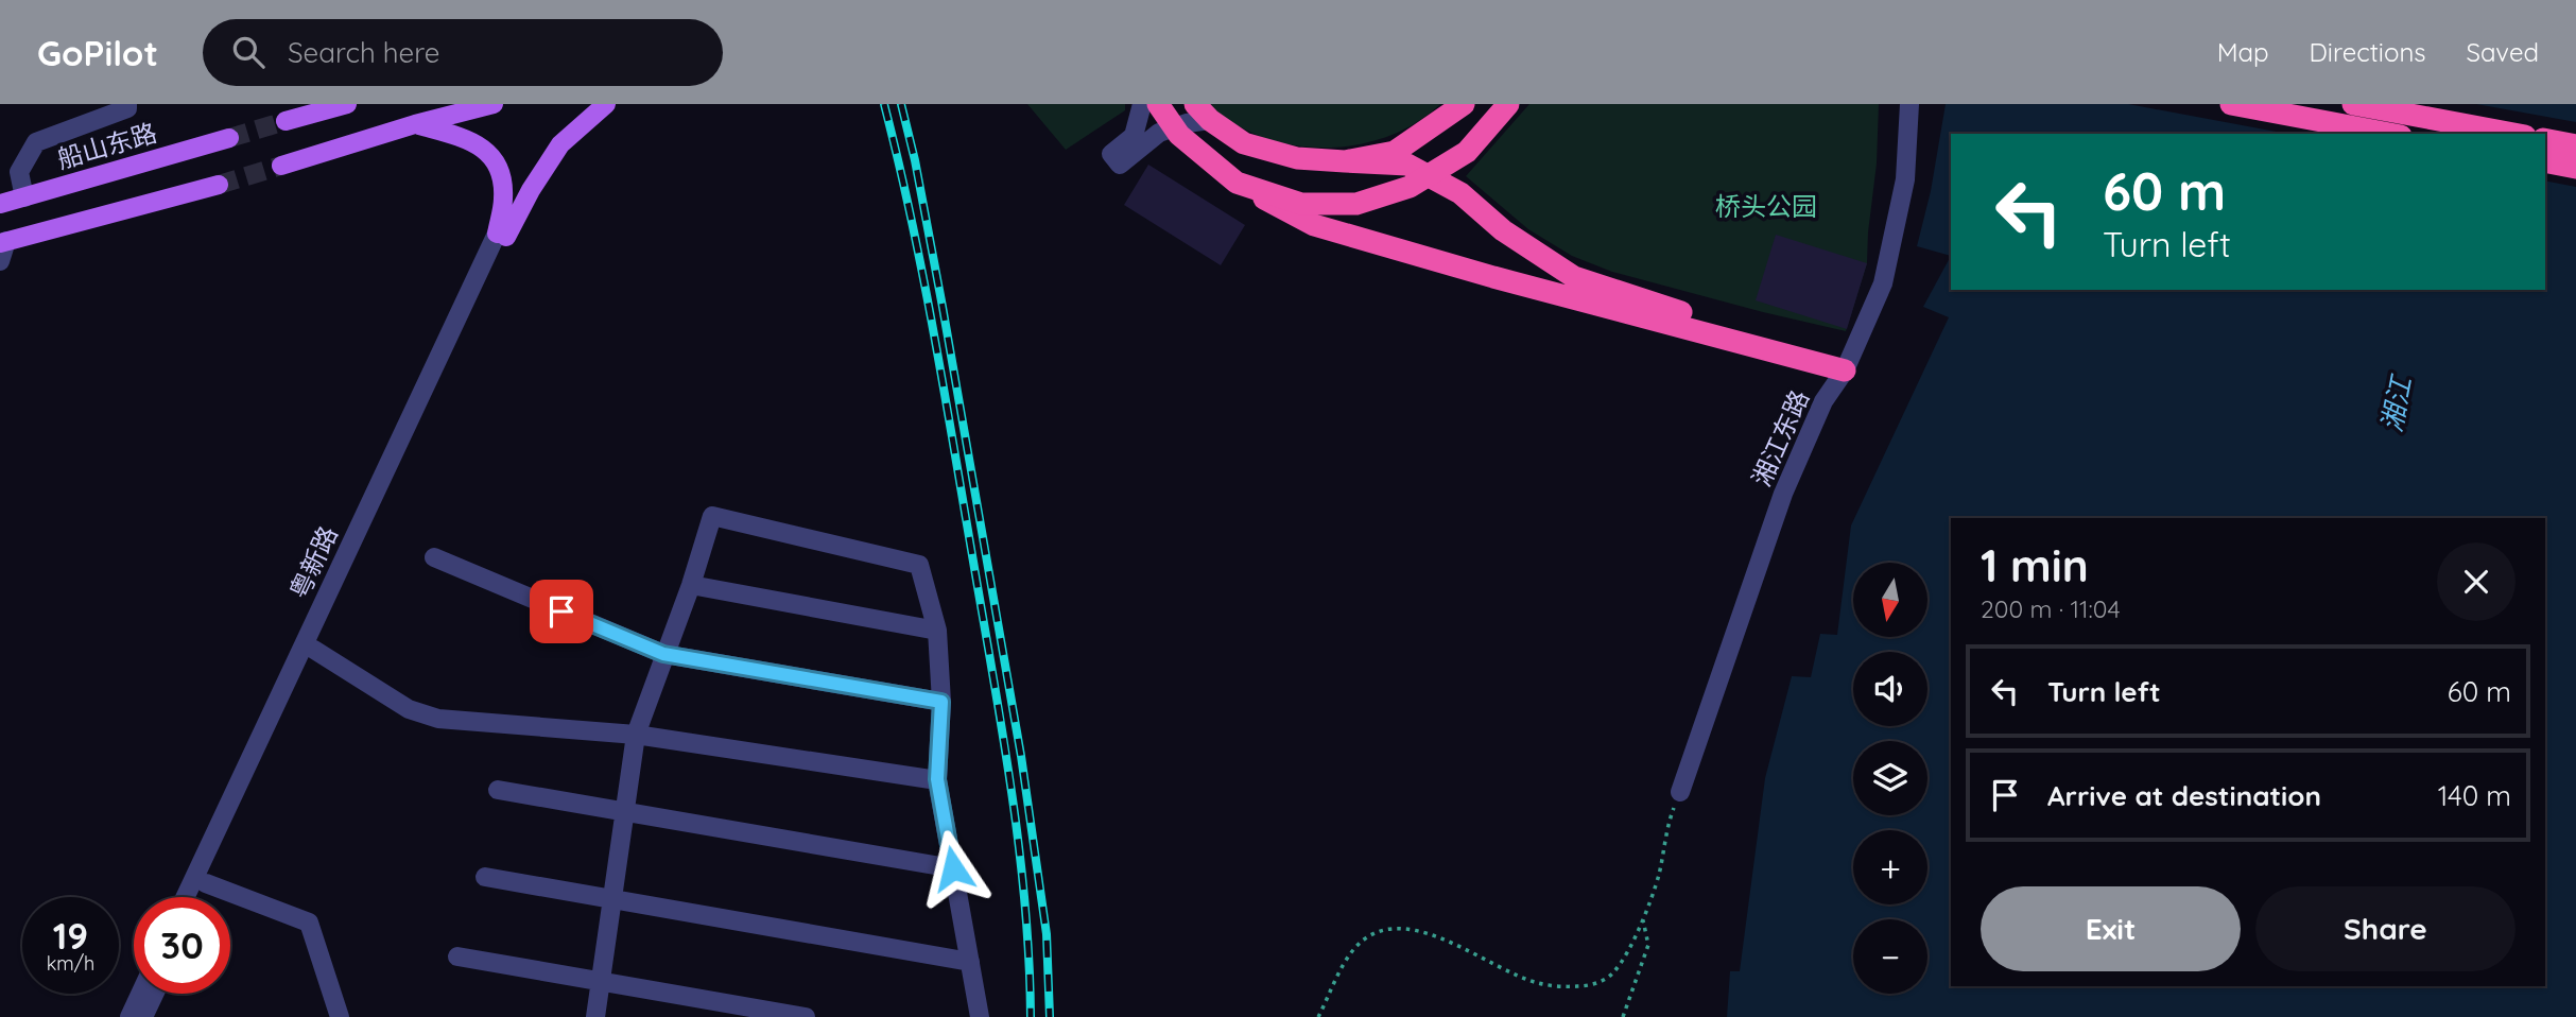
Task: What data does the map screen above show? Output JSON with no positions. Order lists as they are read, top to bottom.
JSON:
{
  "streets": {
    "main road": ["船山东路"],
    "street": ["湘江东路", "粤新路"]
  },
  "water": ["湘江"],
  "parks": ["桥头公园"],
  "north": "bottom",
  "page": {
    "header": "GoPilot",
    "search": "Search here",
    "nav": ["Map", "Directions", "Saved"],
    "turn": ["60 m", "Turn left"],
    "heading": ["1 min", "200 m · 11:04"],
    "map_buttons": ["+", "−"],
    "list": [
      {
        "name": "Turn left",
        "value": "60 m"
      },
      {
        "name": "Arrive at destination",
        "value": "140 m"
      }
    ],
    "buttons": ["Exit", "Share"],
    "speed": "19 km/h",
    "limit": "30"
  }
}
